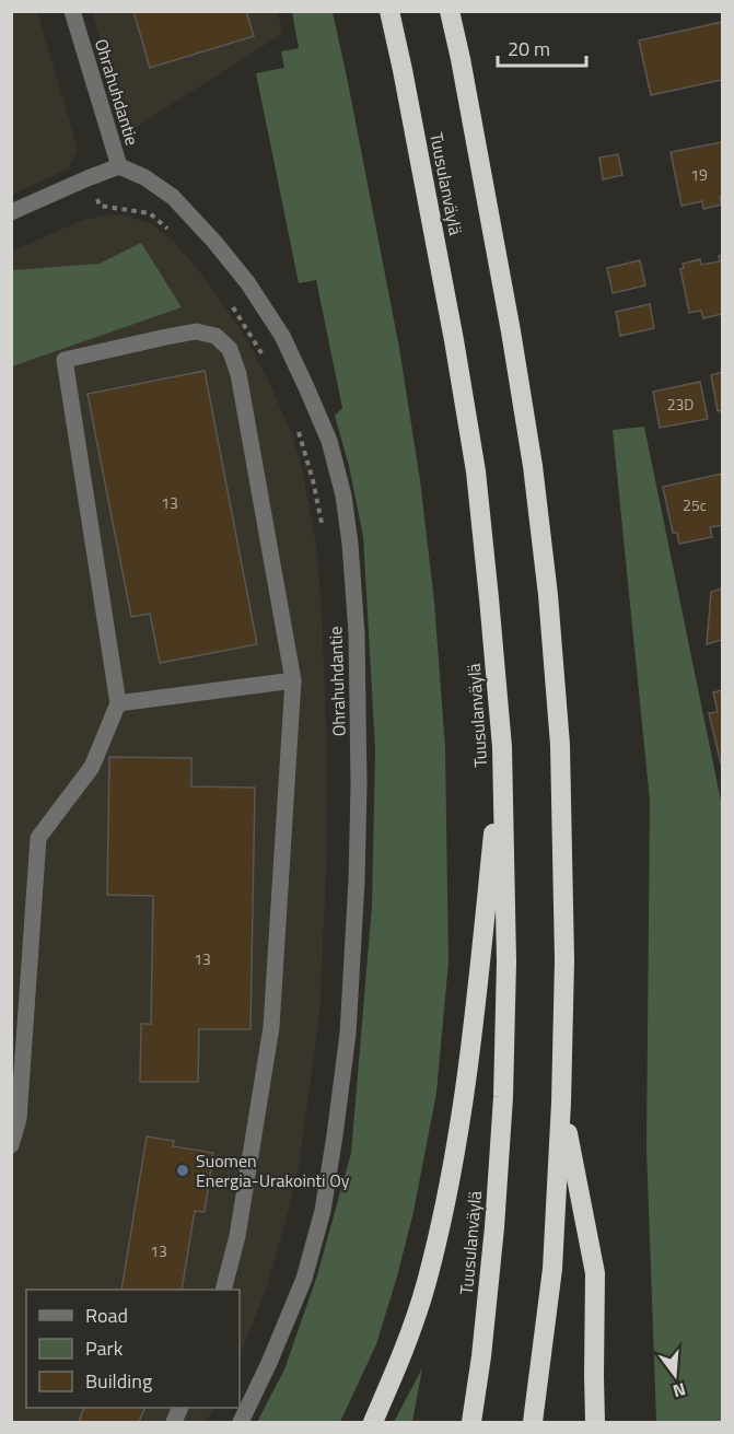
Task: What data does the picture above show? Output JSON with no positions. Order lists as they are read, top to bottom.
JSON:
{
  "streets": {
    "highway": ["Tuusulanväylä"],
    "street": ["Ohrahuhdantie"]
  },
  "places": ["Suomen Energia-Urakointi Oy"],
  "house_numbers": [
    "19",
    "23D",
    "13",
    "25c",
    "13",
    "13"
  ],
  "legend": ["Road", "Park", "Building"],
  "scale_bar": "20 m",
  "north": "bottom"
}
